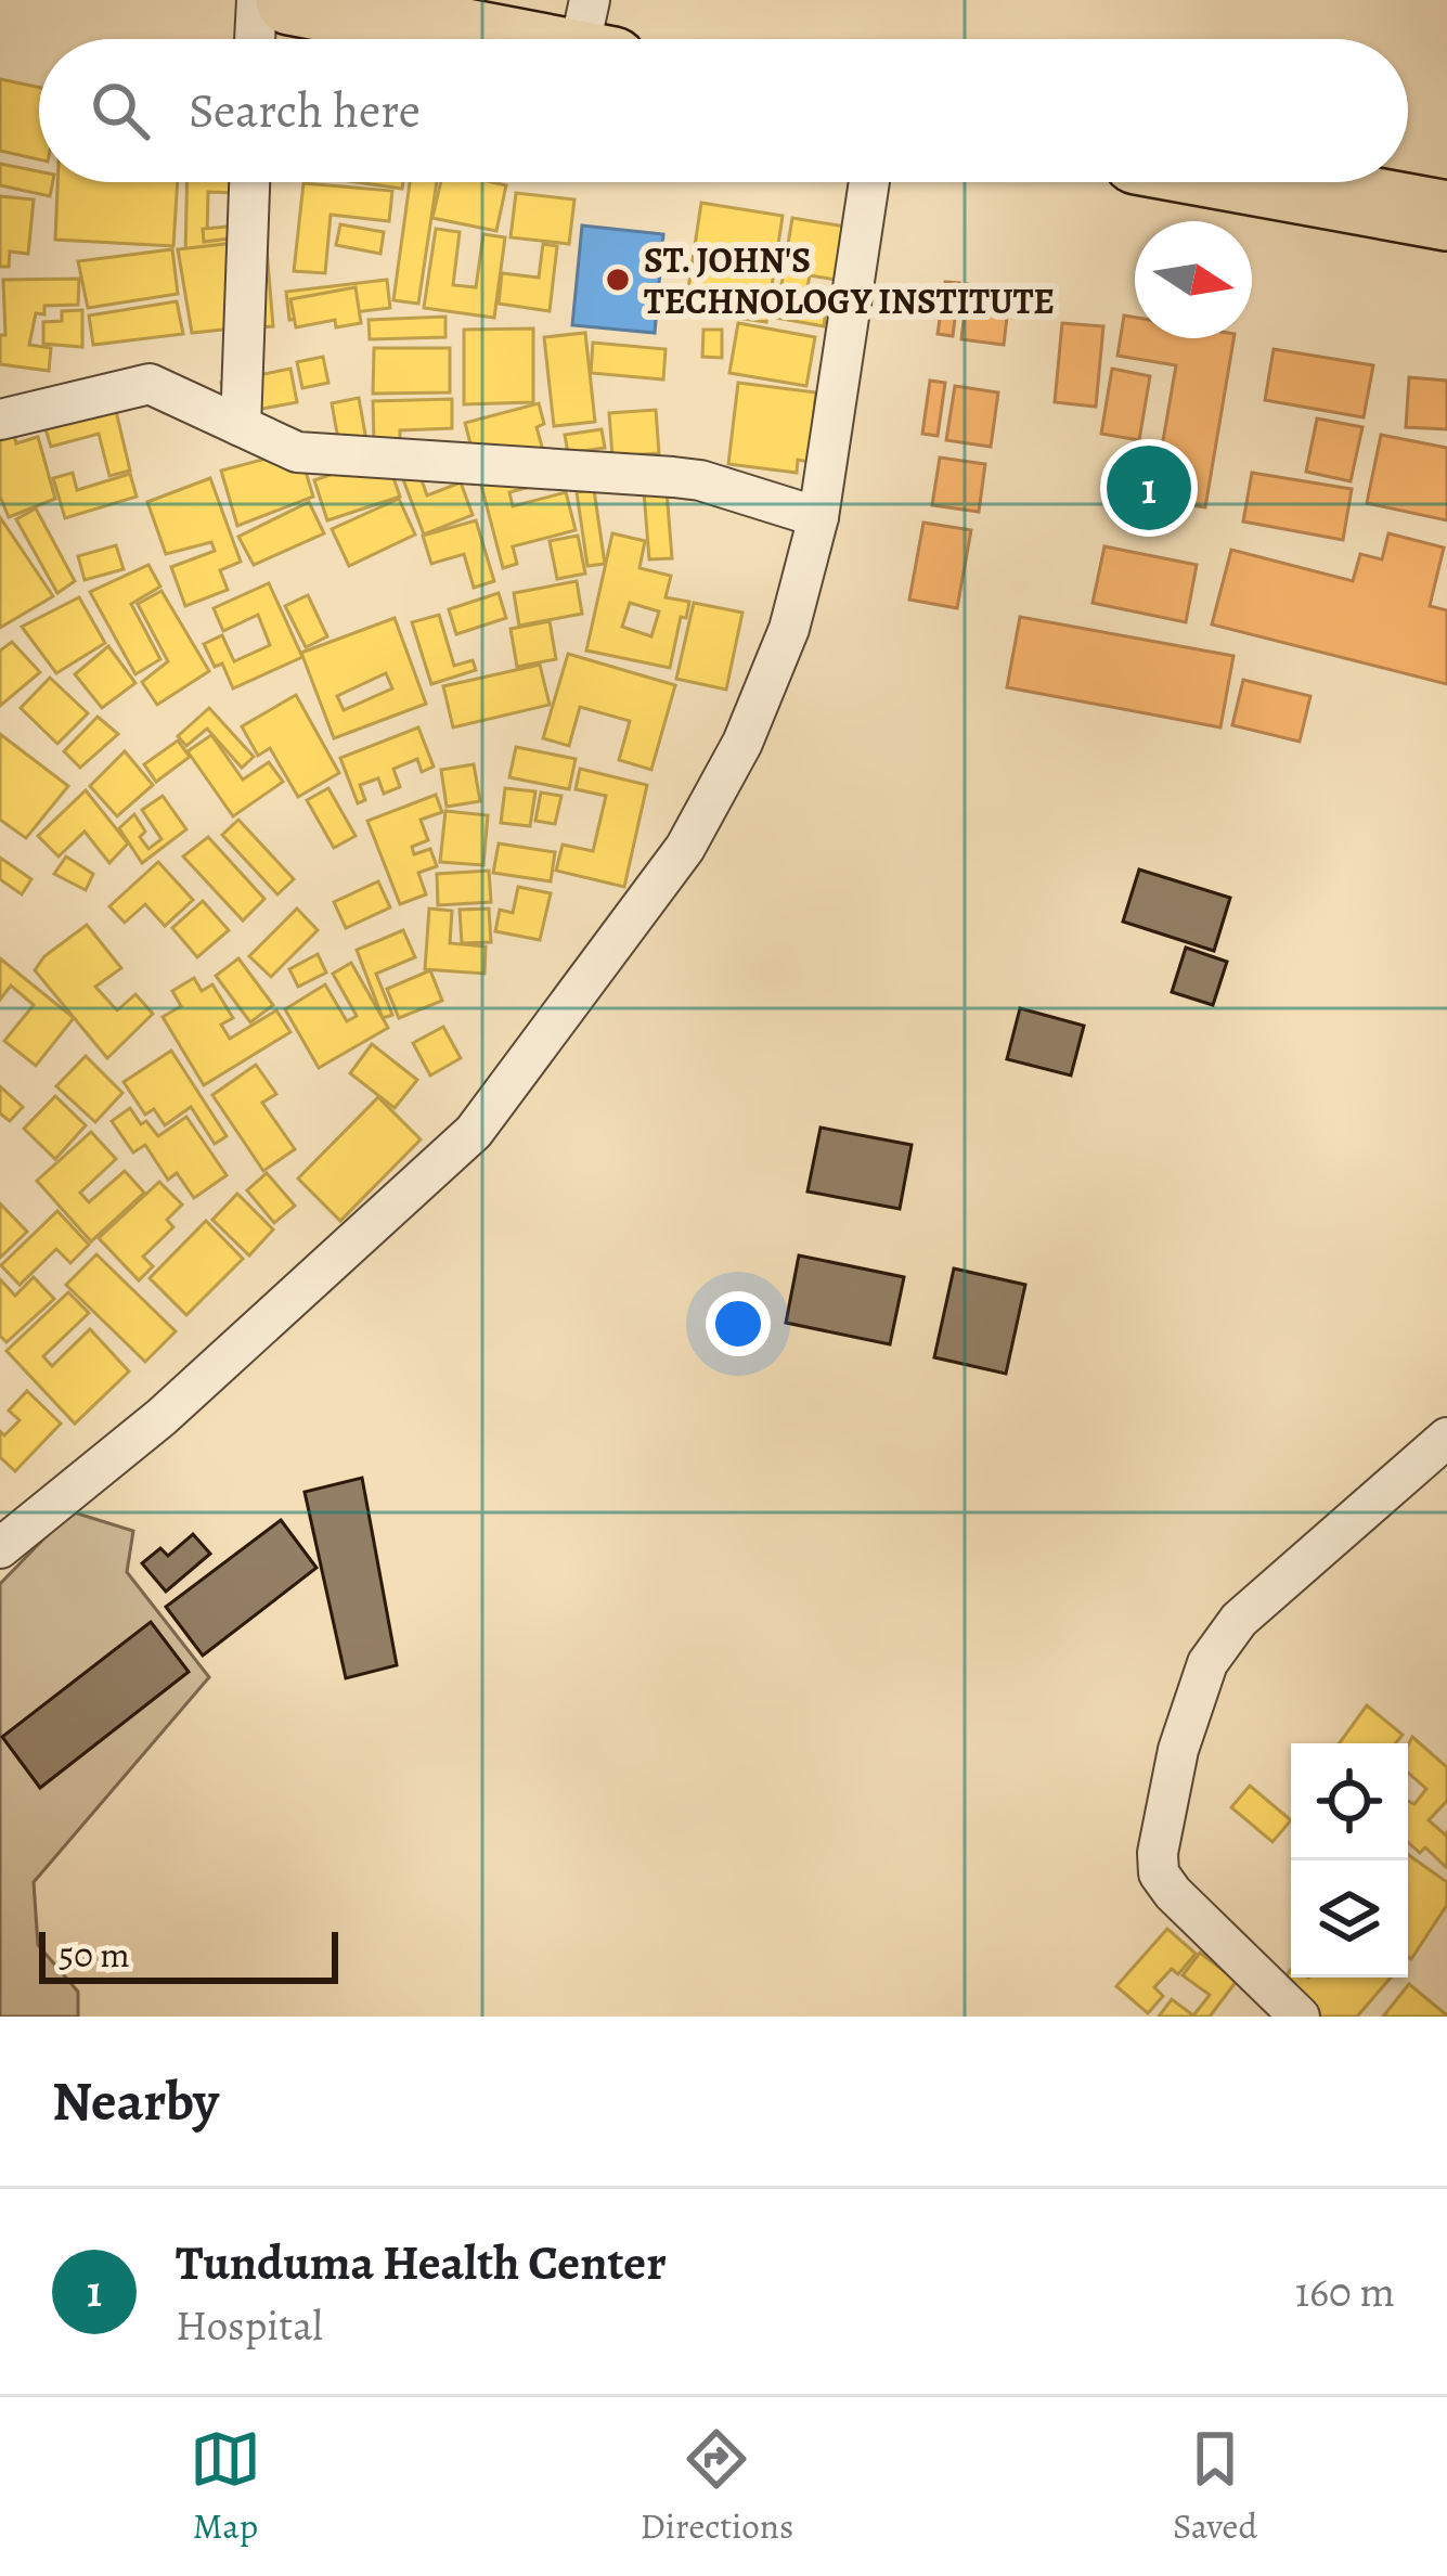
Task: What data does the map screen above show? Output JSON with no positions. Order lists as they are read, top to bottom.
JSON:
{
  "places": ["ST. JOHN'S TECHNOLOGY INSTITUTE"],
  "scale_bar": "50 m",
  "north": "right",
  "page": {
    "search": "Search here",
    "pins": "1",
    "scale": "50 m",
    "heading": "Nearby",
    "list": [
      {
        "mark": "1",
        "name": "Tunduma Health Center",
        "note": "Hospital",
        "value": "160 m"
      }
    ],
    "nav": ["Map", "Directions", "Saved"]
  }
}
